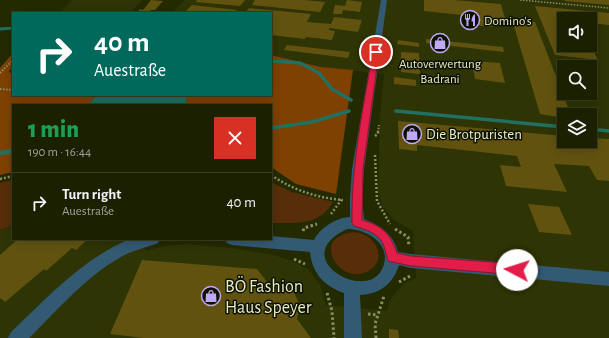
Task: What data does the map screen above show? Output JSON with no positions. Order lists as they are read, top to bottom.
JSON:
{
  "places": {
    "restaurant": ["Domino's"],
    "shop": ["Autoverwertung Badrani", "Die Brotpuristen", "BÖ Fashion Haus Speyer"]
  },
  "page": {
    "turn": ["40 m", "Auestraße"],
    "heading": ["1 min", "190 m · 16:44"],
    "list": [
      {
        "name": "Turn right",
        "note": "Auestraße",
        "value": "40 m"
      }
    ]
  }
}
